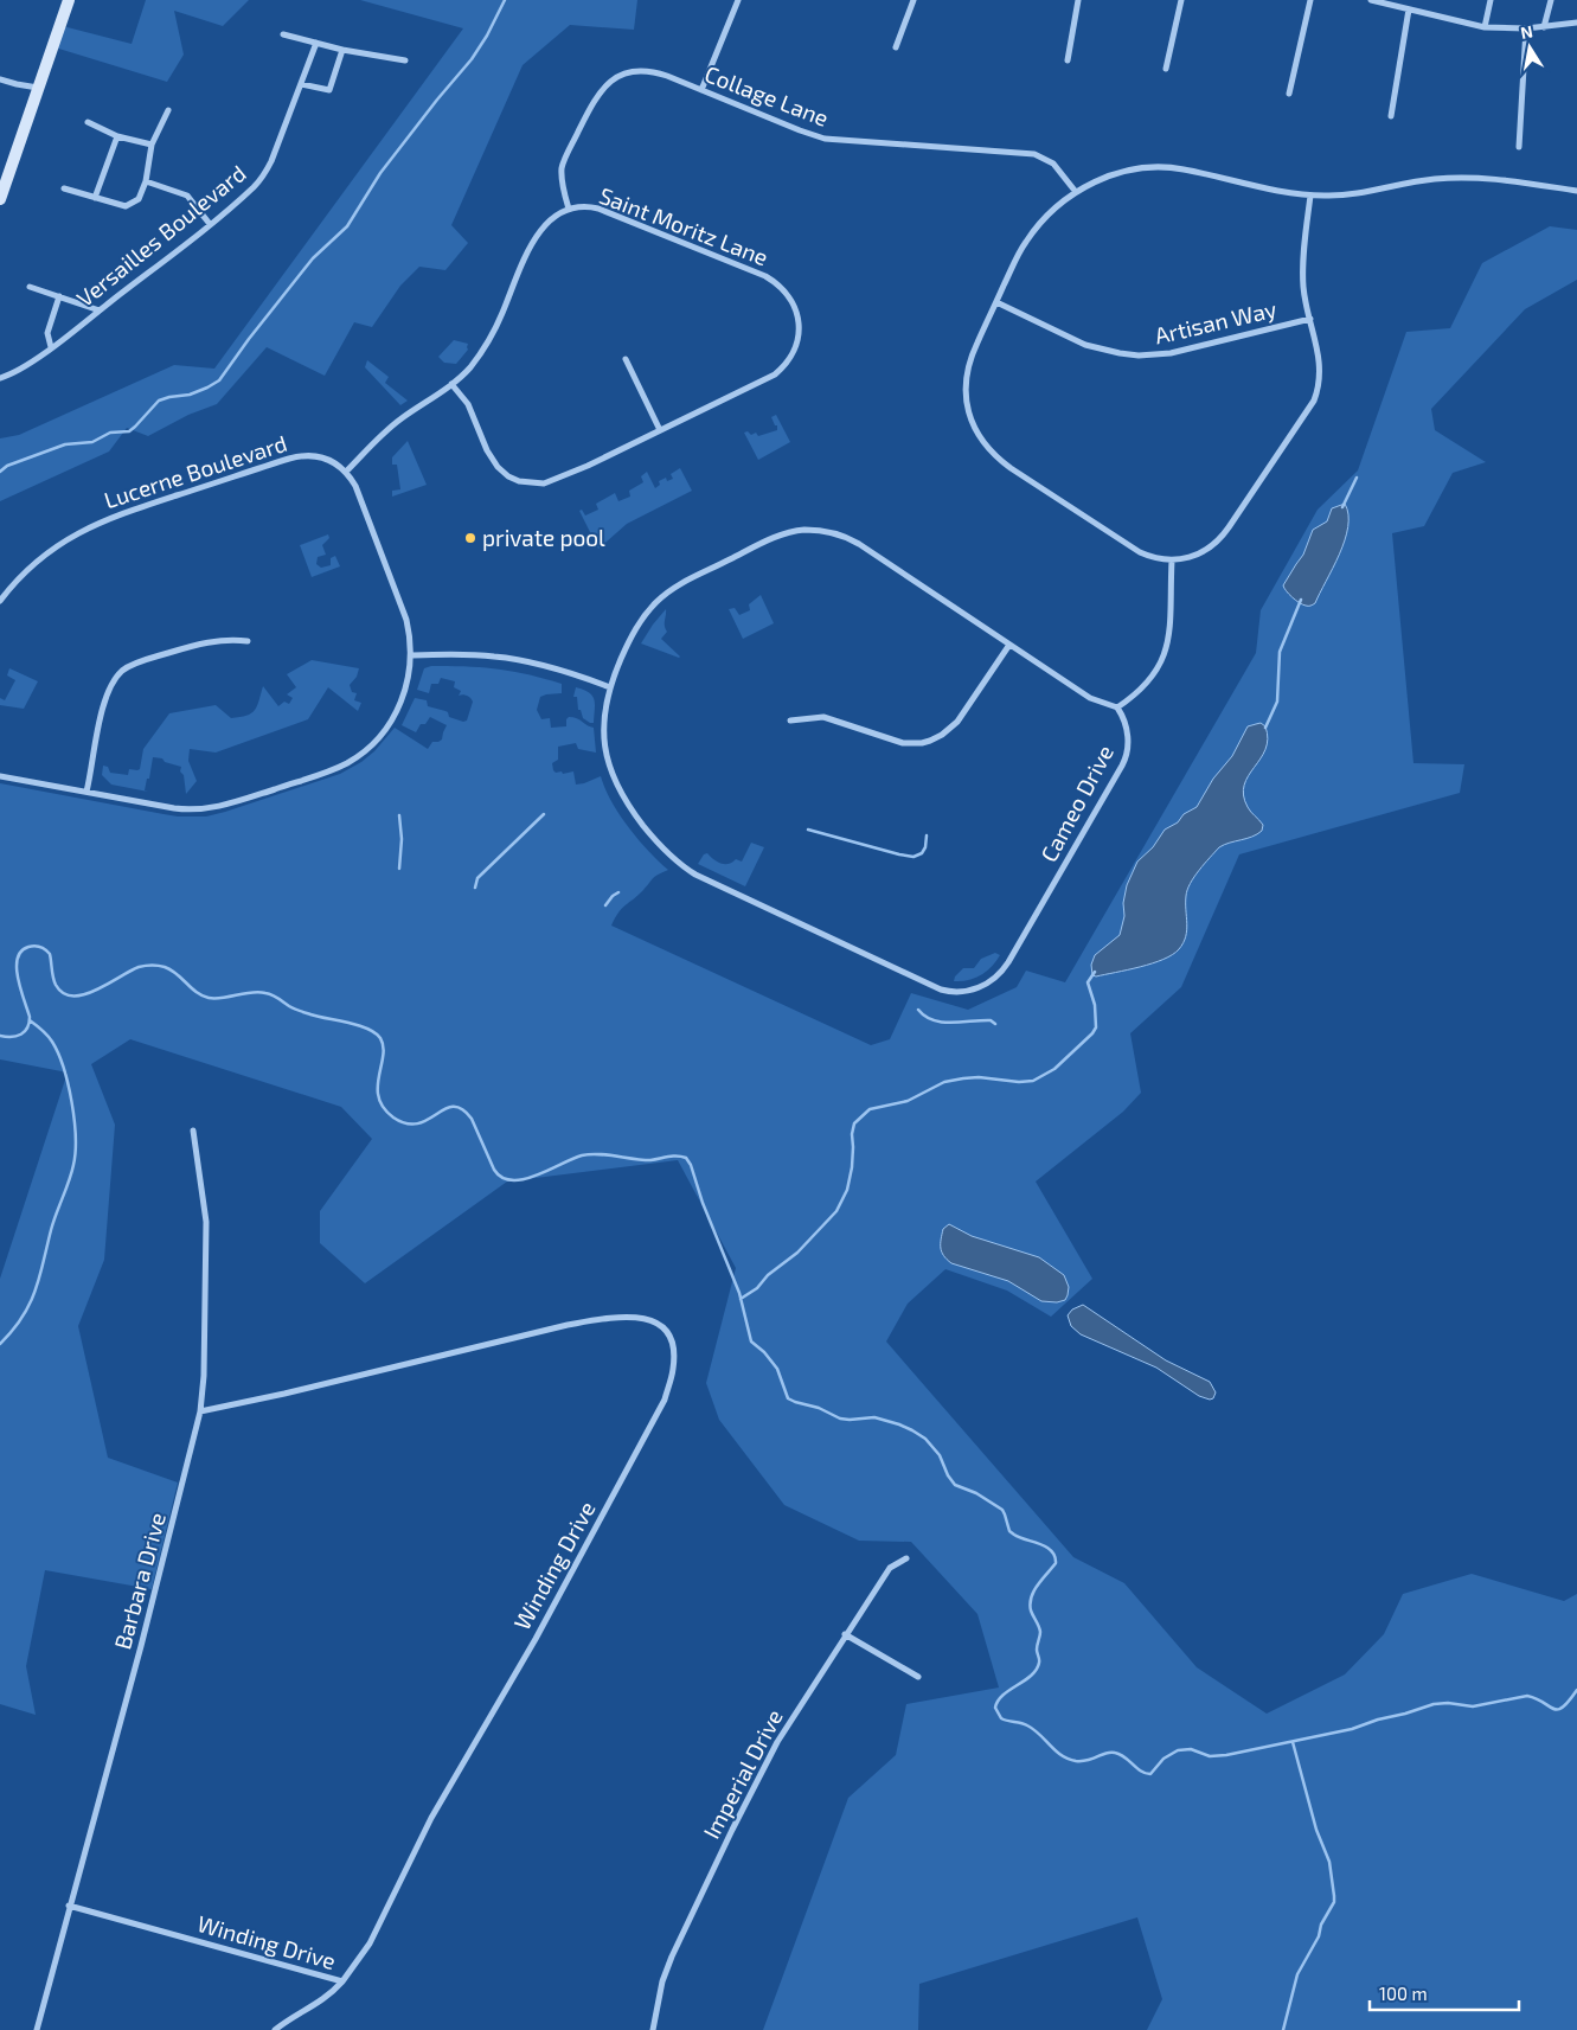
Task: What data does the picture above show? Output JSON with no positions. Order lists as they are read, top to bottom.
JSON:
{
  "streets": {
    "street": [
      "Collage Lane",
      "Saint Moritz Lane",
      "Versailles Boulevard",
      "Artisan Way",
      "Lucerne Boulevard",
      "Cameo Drive",
      "Winding Drive",
      "Barbara Drive",
      "Imperial Drive"
    ]
  },
  "crossings": [
    ["Collage Lane", "Saint Moritz Lane"],
    ["Saint Moritz Lane", "Lucerne Boulevard"],
    ["Winding Drive", "Barbara Drive"]
  ],
  "places": ["private pool"],
  "scale_bar": "100 m",
  "north": "top"
}
